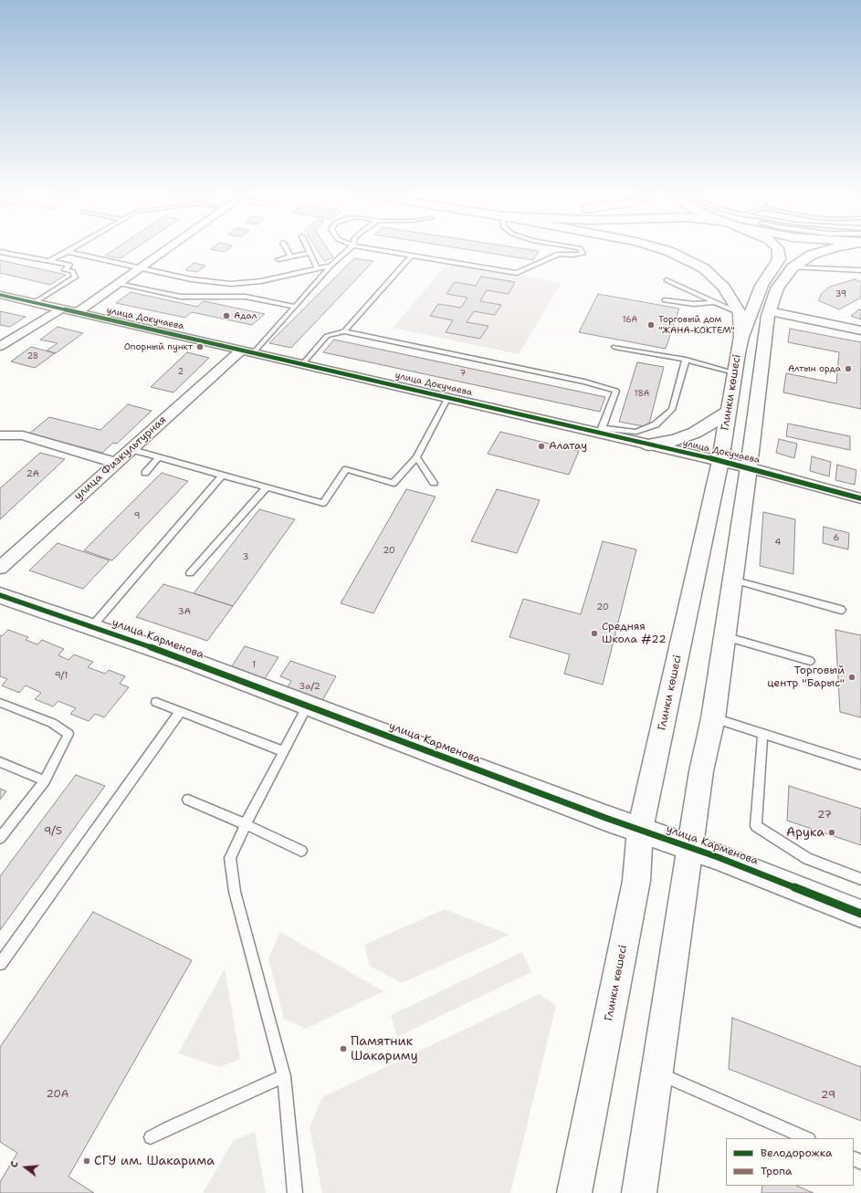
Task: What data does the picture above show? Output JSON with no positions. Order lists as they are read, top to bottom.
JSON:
{
  "streets": {
    "main road": ["Глинки көшесі", "улица Карменова"],
    "street": ["улица Докучаева", "улица Физкультурная"]
  },
  "crossings": [
    ["улица Докучаева", "Глинки көшесі"],
    ["улица Докучаева", "улица Физкультурная"],
    ["Глинки көшесі", "улица Карменова"]
  ],
  "places": [
    "Адал",
    "Торговый дом \"ЖАНА-КОКТЕМ\"",
    "Опорный пункт",
    "Алтын орда",
    "Алатау",
    "Средняя Школа #22",
    "Торговый центр \"Барыс\"",
    "Арука",
    "Памятник Шакариму",
    "СГУ им. Шакарима"
  ],
  "house_numbers": [
    "39",
    "16А",
    "28",
    "2",
    "7",
    "18А",
    "2А",
    "9",
    "6",
    "4",
    "20",
    "3",
    "20",
    "3А",
    "1",
    "9/1",
    "3а/2",
    "27",
    "9/5",
    "20А",
    "29"
  ],
  "legend": ["Велодорожка", "Тропа"],
  "north": "left"
}
